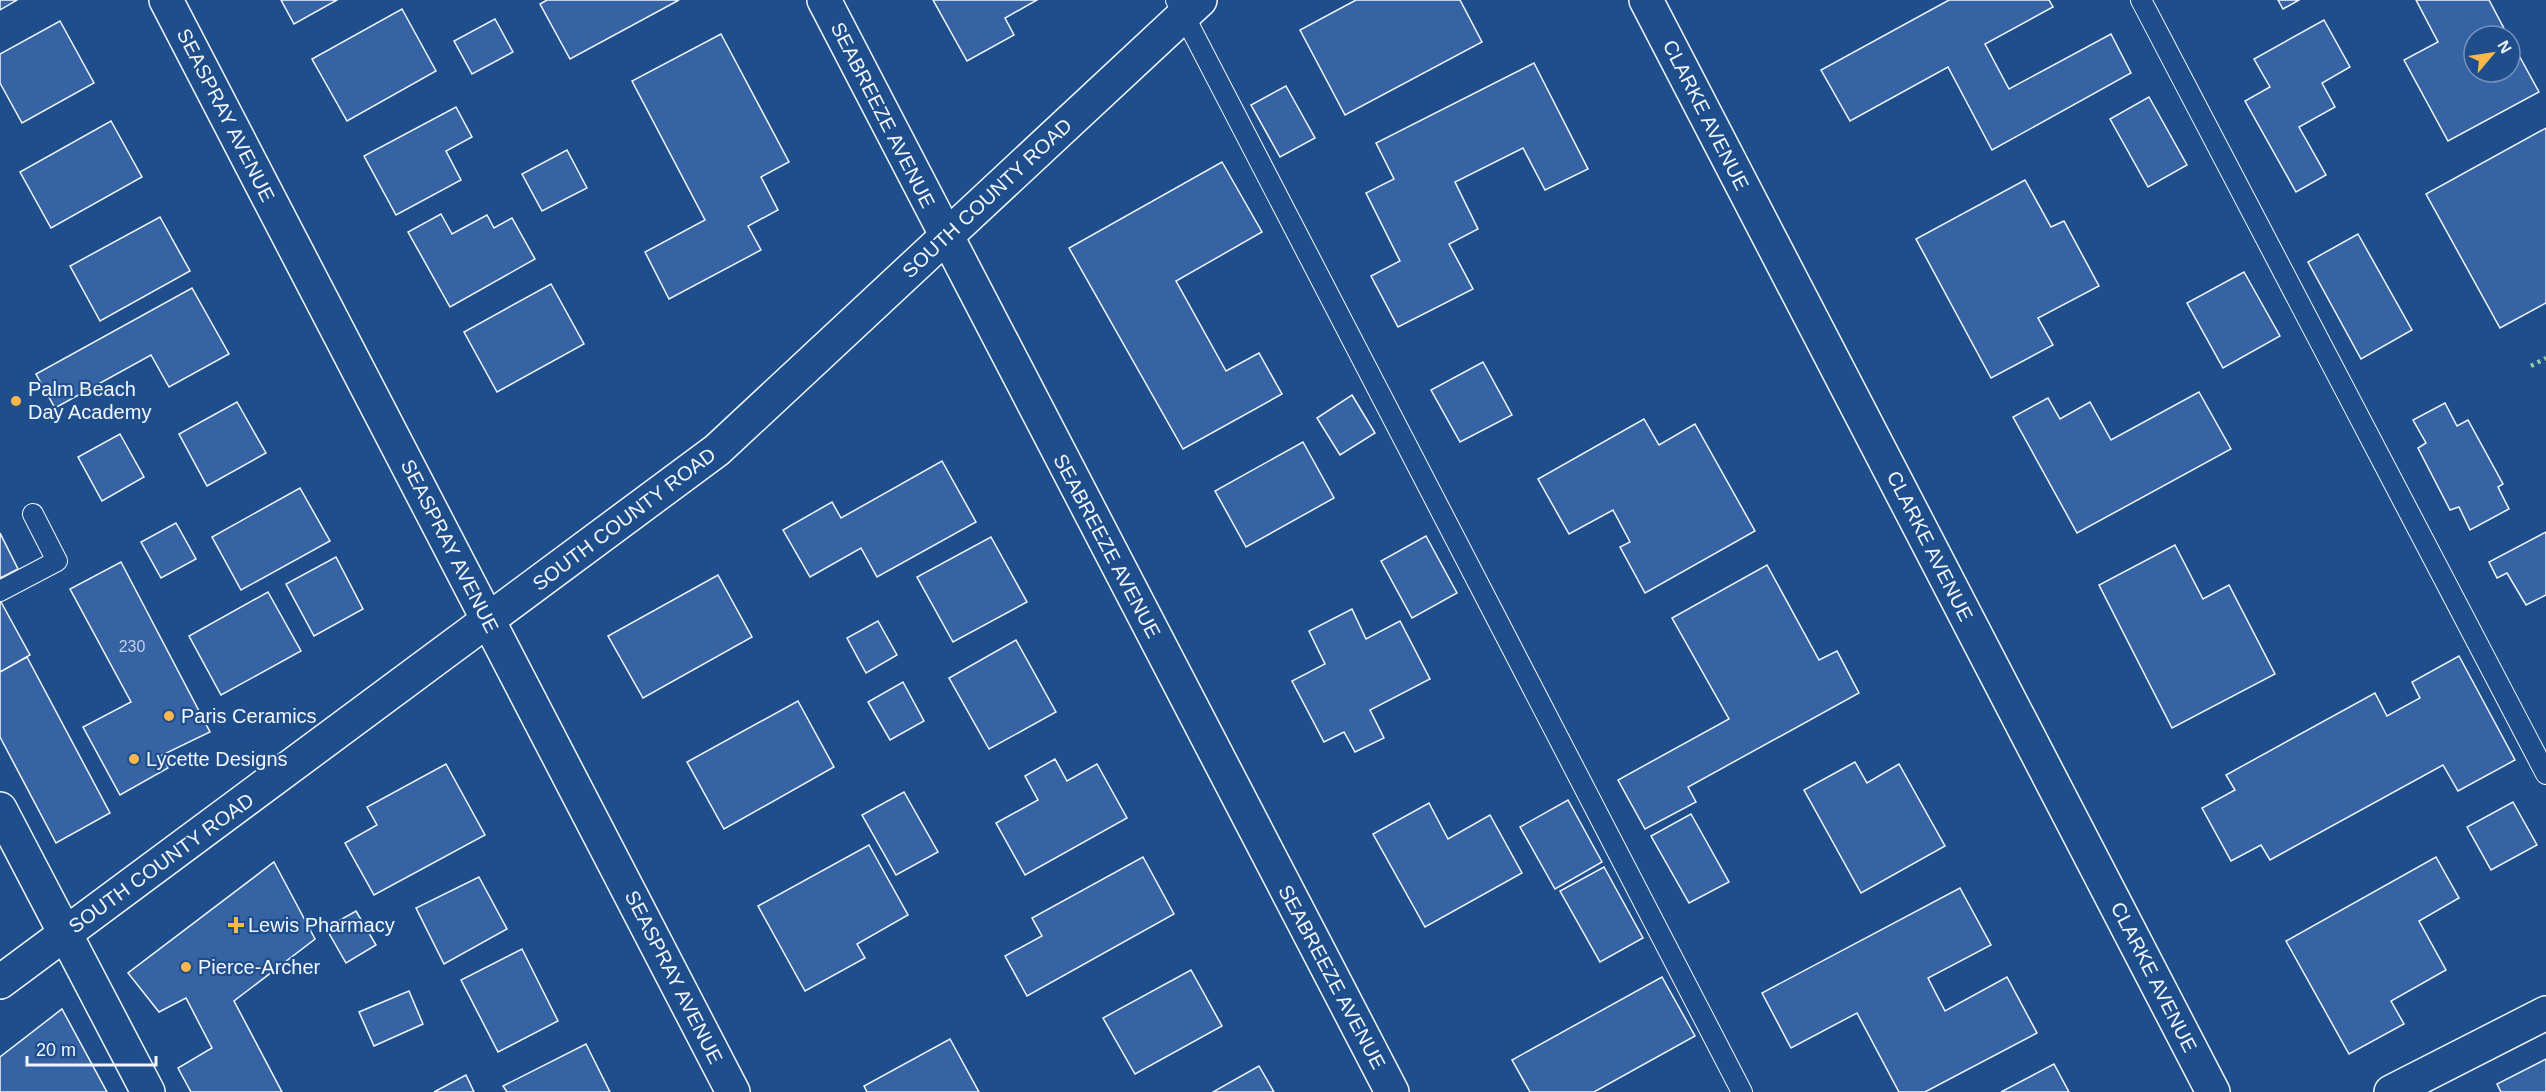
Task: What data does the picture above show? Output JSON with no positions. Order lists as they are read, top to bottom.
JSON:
{
  "streets": {
    "street": [
      "SEASPRAY AVENUE",
      "SEABREEZE AVENUE",
      "CLARKE AVENUE",
      "SOUTH COUNTY ROAD"
    ]
  },
  "crossings": [
    ["SEASPRAY AVENUE", "SOUTH COUNTY ROAD"],
    ["SEABREEZE AVENUE", "SOUTH COUNTY ROAD"]
  ],
  "places": {
    "other": [
      "Palm Beach Day Academy",
      "Paris Ceramics",
      "Lycette Designs",
      "Pierce-Archer"
    ],
    "health": ["Lewis Pharmacy"]
  },
  "house_numbers": ["230"],
  "scale_bar": "20 m",
  "north": "top right"
}
